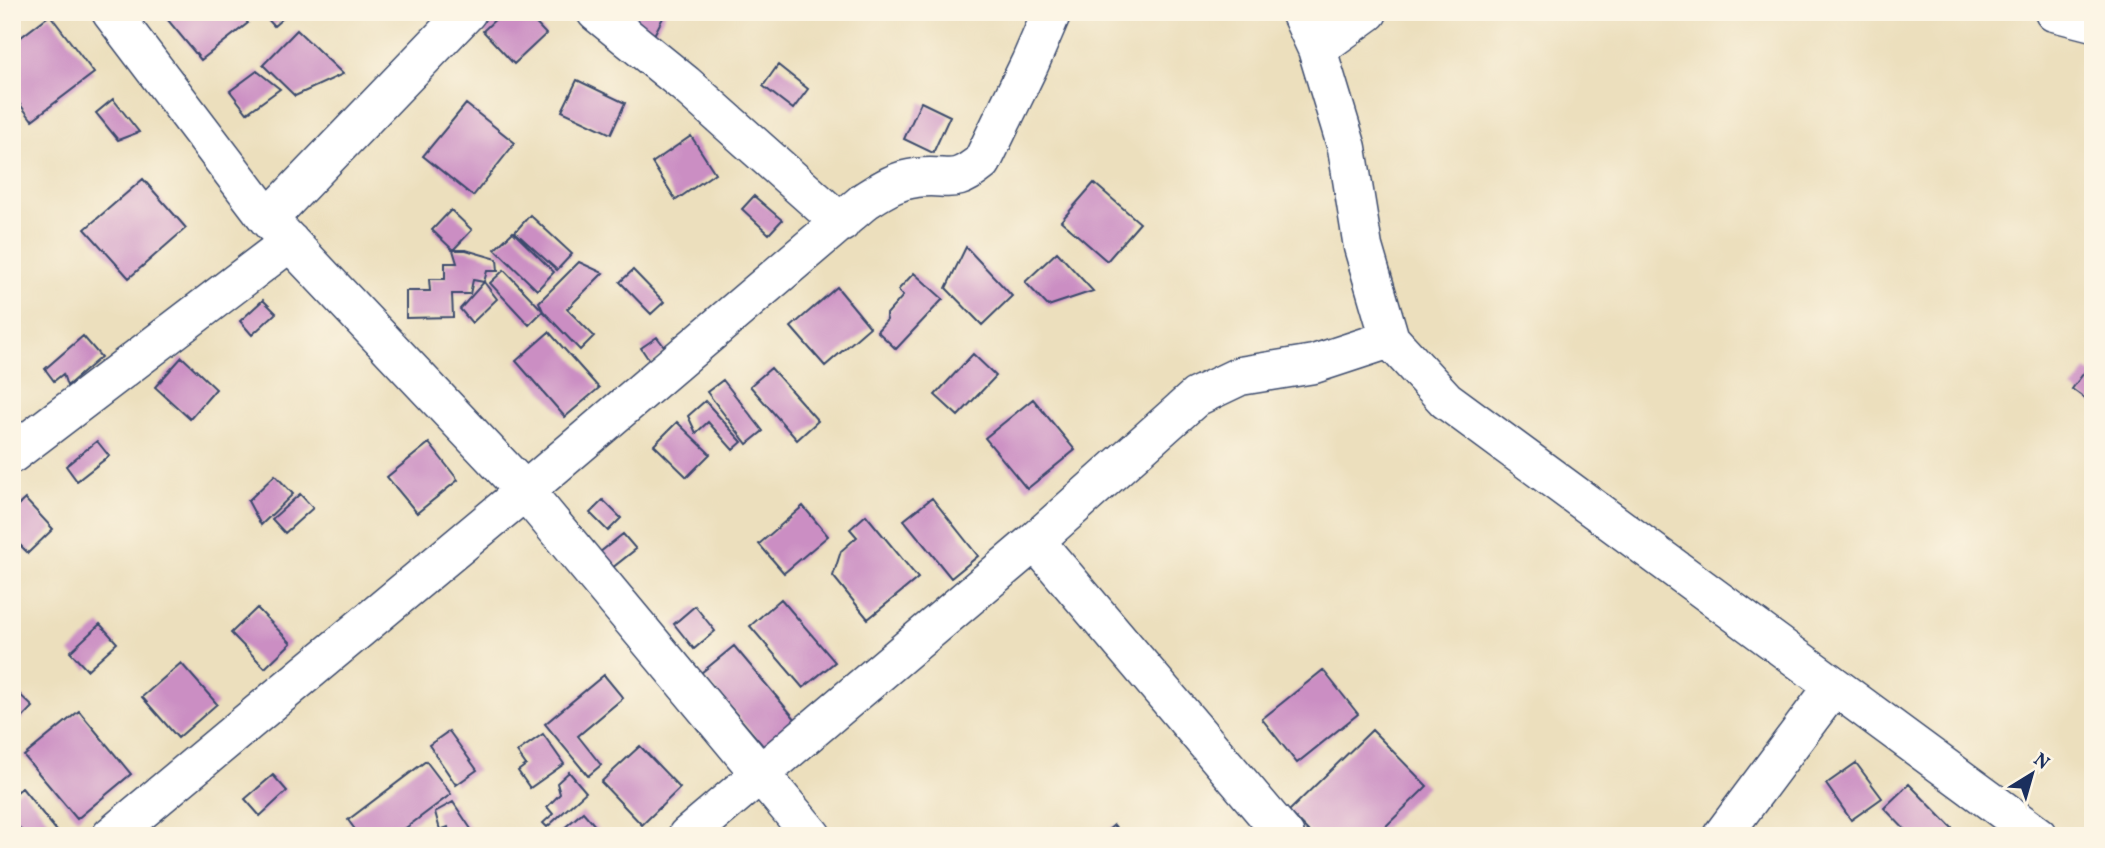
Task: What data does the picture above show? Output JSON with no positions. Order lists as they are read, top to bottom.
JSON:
{
  "north": "top right"
}
